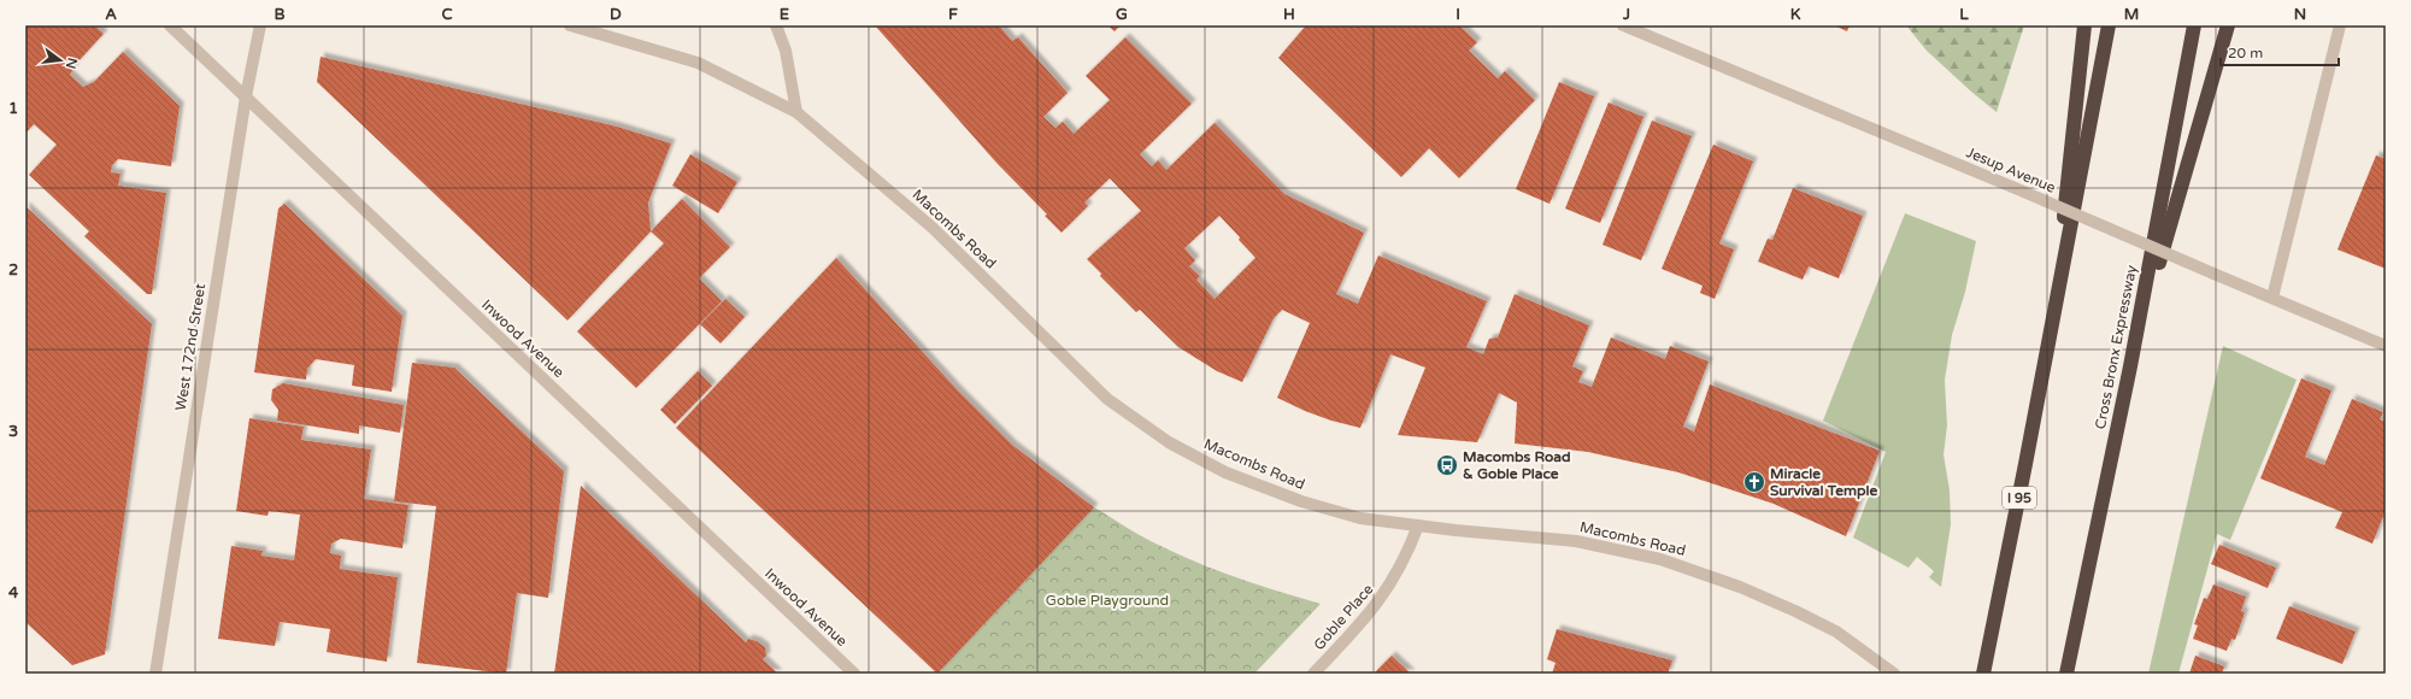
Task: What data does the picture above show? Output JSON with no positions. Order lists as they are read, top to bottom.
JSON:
{
  "streets": {
    "highway": ["Cross Bronx Expressway", "I 95"],
    "street": [
      "Jesup Avenue",
      "Macombs Road",
      "Inwood Avenue",
      "West 172nd Street",
      "Goble Place"
    ]
  },
  "crossings": [
    ["Macombs Road", "Goble Place"],
    ["Inwood Avenue", "West 172nd Street"]
  ],
  "parks": ["Goble Playground"],
  "places": {
    "bus stop": ["Macombs Road & Goble Place"],
    "church": ["Miracle Survival Temple"]
  },
  "scale_bar": "20 m",
  "north": "right",
  "grid": {
    "columns": [
      "A",
      "B",
      "C",
      "D",
      "E",
      "F",
      "G",
      "H",
      "I",
      "J",
      "K",
      "L",
      "M",
      "N"
    ],
    "rows": [
      "1",
      "2",
      "3",
      "4"
    ]
  }
}
